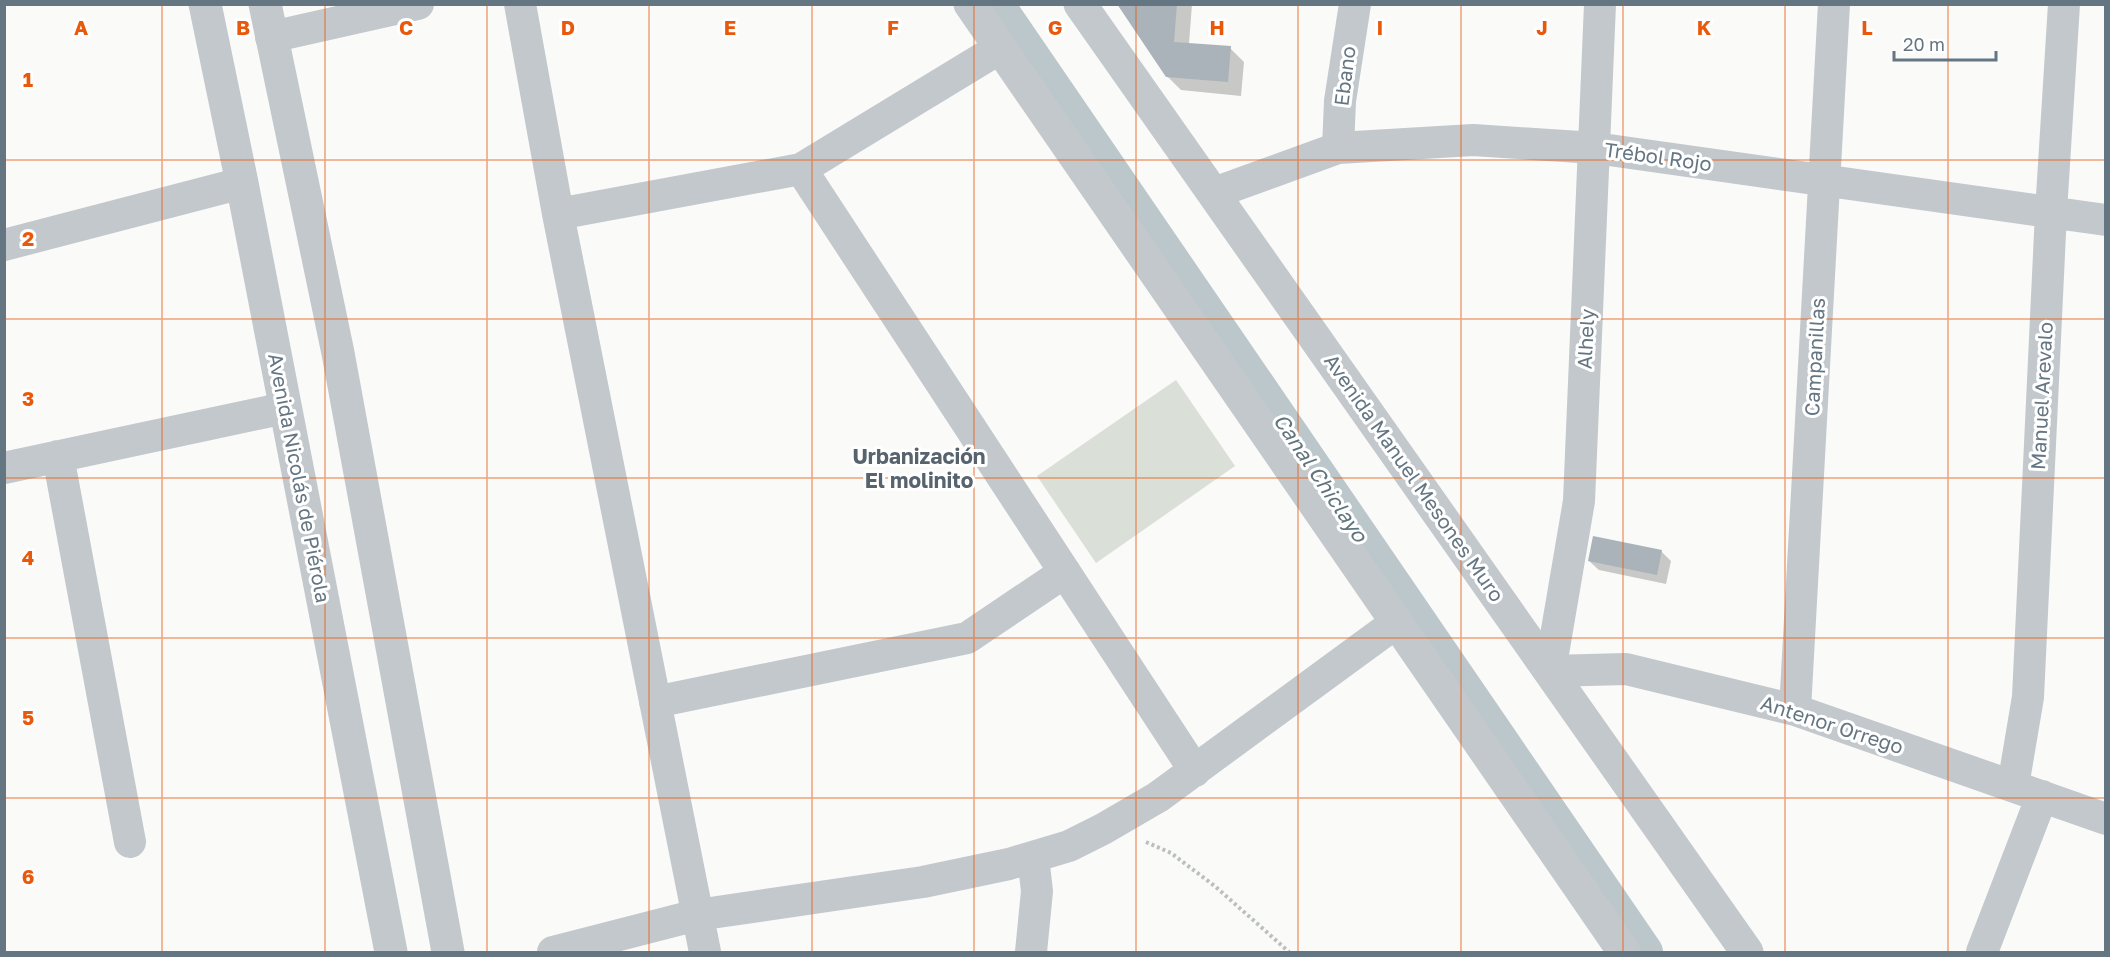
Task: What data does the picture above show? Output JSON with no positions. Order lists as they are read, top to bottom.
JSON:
{
  "streets": {
    "street": [
      "Ebano",
      "Trébol Rojo",
      "Alhely",
      "Campanillas",
      "Manuel Arevalo",
      "Avenida Nicolás de Piérola",
      "Avenida Manuel Mesones Muro",
      "Antenor Orrego"
    ]
  },
  "crossings": [
    ["Ebano", "Trébol Rojo"],
    ["Trébol Rojo", "Alhely"],
    ["Trébol Rojo", "Campanillas"],
    ["Trébol Rojo", "Manuel Arevalo"],
    ["Trébol Rojo", "Avenida Manuel Mesones Muro"],
    ["Alhely", "Avenida Manuel Mesones Muro"],
    ["Alhely", "Antenor Orrego"],
    ["Campanillas", "Antenor Orrego"],
    ["Manuel Arevalo", "Antenor Orrego"],
    ["Avenida Manuel Mesones Muro", "Antenor Orrego"]
  ],
  "districts": ["Urbanización El molinito"],
  "water": ["Canal Chiclayo"],
  "scale_bar": "20 m",
  "grid": {
    "columns": [
      "A",
      "B",
      "C",
      "D",
      "E",
      "F",
      "G",
      "H",
      "I",
      "J",
      "K",
      "L"
    ],
    "rows": [
      "1",
      "2",
      "3",
      "4",
      "5",
      "6"
    ]
  }
}
